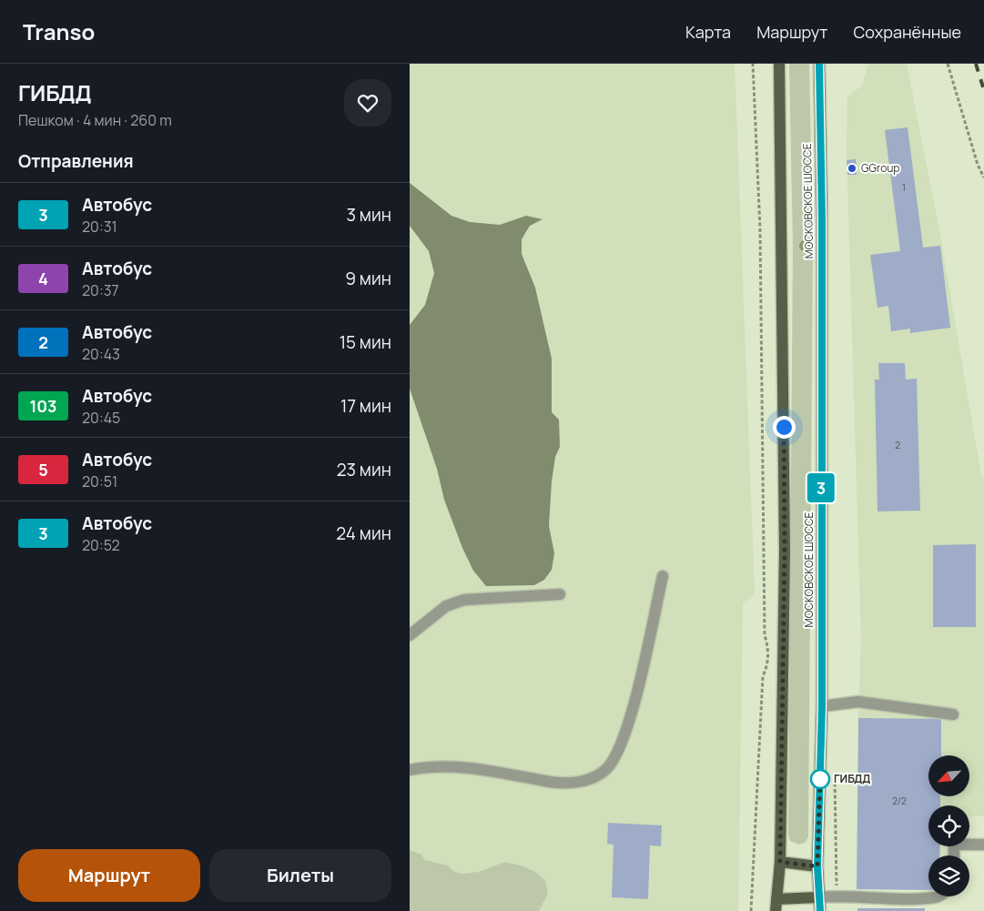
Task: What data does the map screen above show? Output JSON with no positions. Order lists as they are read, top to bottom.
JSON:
{
  "streets": {
    "main road": ["МОСКОВСКОЕ ШОССЕ"]
  },
  "places": ["GGroup", "ГИБДД"],
  "lines": ["bus line 3"],
  "house_numbers": ["1", "2", "2/2"],
  "north": "bottom left",
  "page": {
    "header": "Transo",
    "nav": ["Карта", "Маршрут", "Сохранённые"],
    "heading": [
      ["ГИБДД", "Пешком · 4 мин · 260 m"],
      "Отправления"
    ],
    "on_map": "3",
    "list": [
      {
        "mark": "3",
        "name": "Автобус",
        "note": "20:31",
        "value": "3 мин"
      },
      {
        "mark": "4",
        "name": "Автобус",
        "note": "20:37",
        "value": "9 мин"
      },
      {
        "mark": "2",
        "name": "Автобус",
        "note": "20:43",
        "value": "15 мин"
      },
      {
        "mark": "103",
        "name": "Автобус",
        "note": "20:45",
        "value": "17 мин"
      },
      {
        "mark": "5",
        "name": "Автобус",
        "note": "20:51",
        "value": "23 мин"
      },
      {
        "mark": "3",
        "name": "Автобус",
        "note": "20:52",
        "value": "24 мин"
      }
    ],
    "buttons": ["Маршрут", "Билеты"]
  }
}
